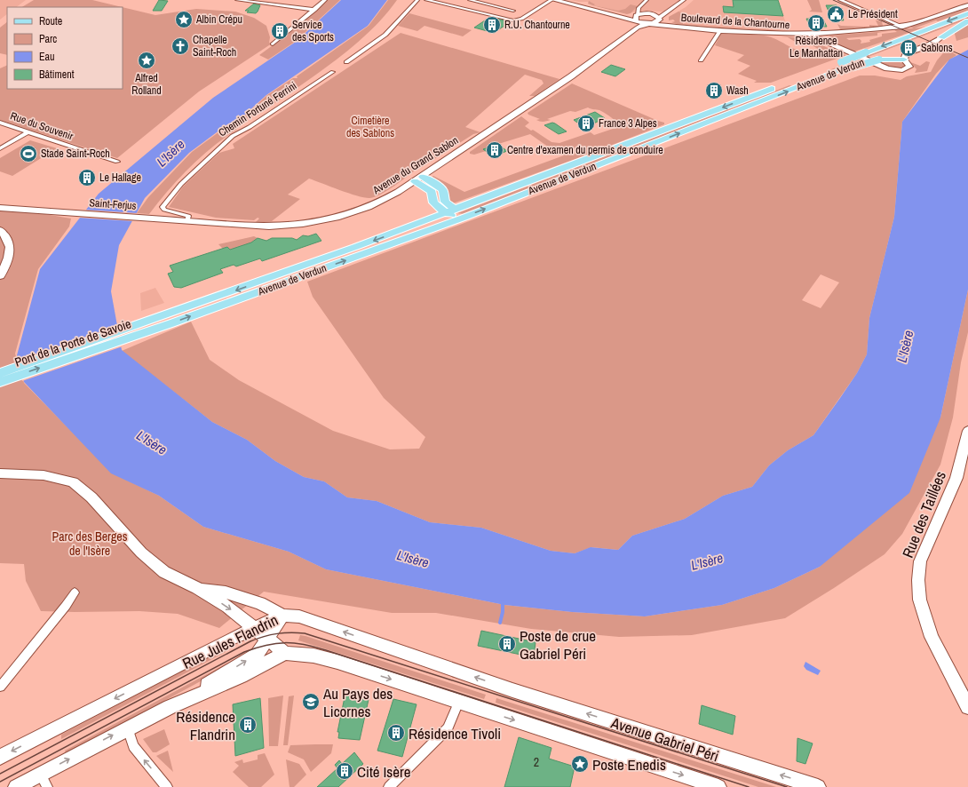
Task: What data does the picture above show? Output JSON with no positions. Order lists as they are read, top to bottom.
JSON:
{
  "streets": {
    "main road": ["Avenue de Verdun", "Pont de la Porte de Savoie"],
    "street": [
      "Boulevard de la Chantourne",
      "Chemin Fortuné Ferrini",
      "Rue du Souvenir",
      "Avenue du Grand Sablon",
      "Saint-Ferjus",
      "Rue des Taillées",
      "Rue Jules Flandrin",
      "Avenue Gabriel Péri"
    ]
  },
  "crossings": [
    ["Boulevard de la Chantourne", "Avenue du Grand Sablon"],
    ["Avenue de Verdun", "Pont de la Porte de Savoie"],
    ["Chemin Fortuné Ferrini", "Avenue du Grand Sablon"],
    ["Avenue du Grand Sablon", "Saint-Ferjus"],
    ["Rue Jules Flandrin", "Avenue Gabriel Péri"]
  ],
  "water": ["L'Isère"],
  "parks": ["Cimetière des Sablons", "Parc des Berges de l'Isère"],
  "places": {
    "public building": ["Le Président"],
    "place": ["Albin Crépu", "Alfred Rolland", "Poste Enedis"],
    "building": [
      "Résidence Le Manhattan",
      "R.U. Chantourne",
      "Service des Sports",
      "Sablons",
      "Wash",
      "France 3 Alpes",
      "Centre d'examen du permis de conduire",
      "Le Hallage",
      "Poste de crue Gabriel Péri",
      "Résidence Flandrin",
      "Résidence Tivoli",
      "Cité Isère"
    ],
    "church": ["Chapelle Saint-Roch"],
    "sports": ["Stade Saint-Roch"],
    "school or university": ["Au Pays des Licornes"]
  },
  "house_numbers": ["2"],
  "legend": [
    "Route",
    "Parc",
    "Eau",
    "Bâtiment"
  ]
}
